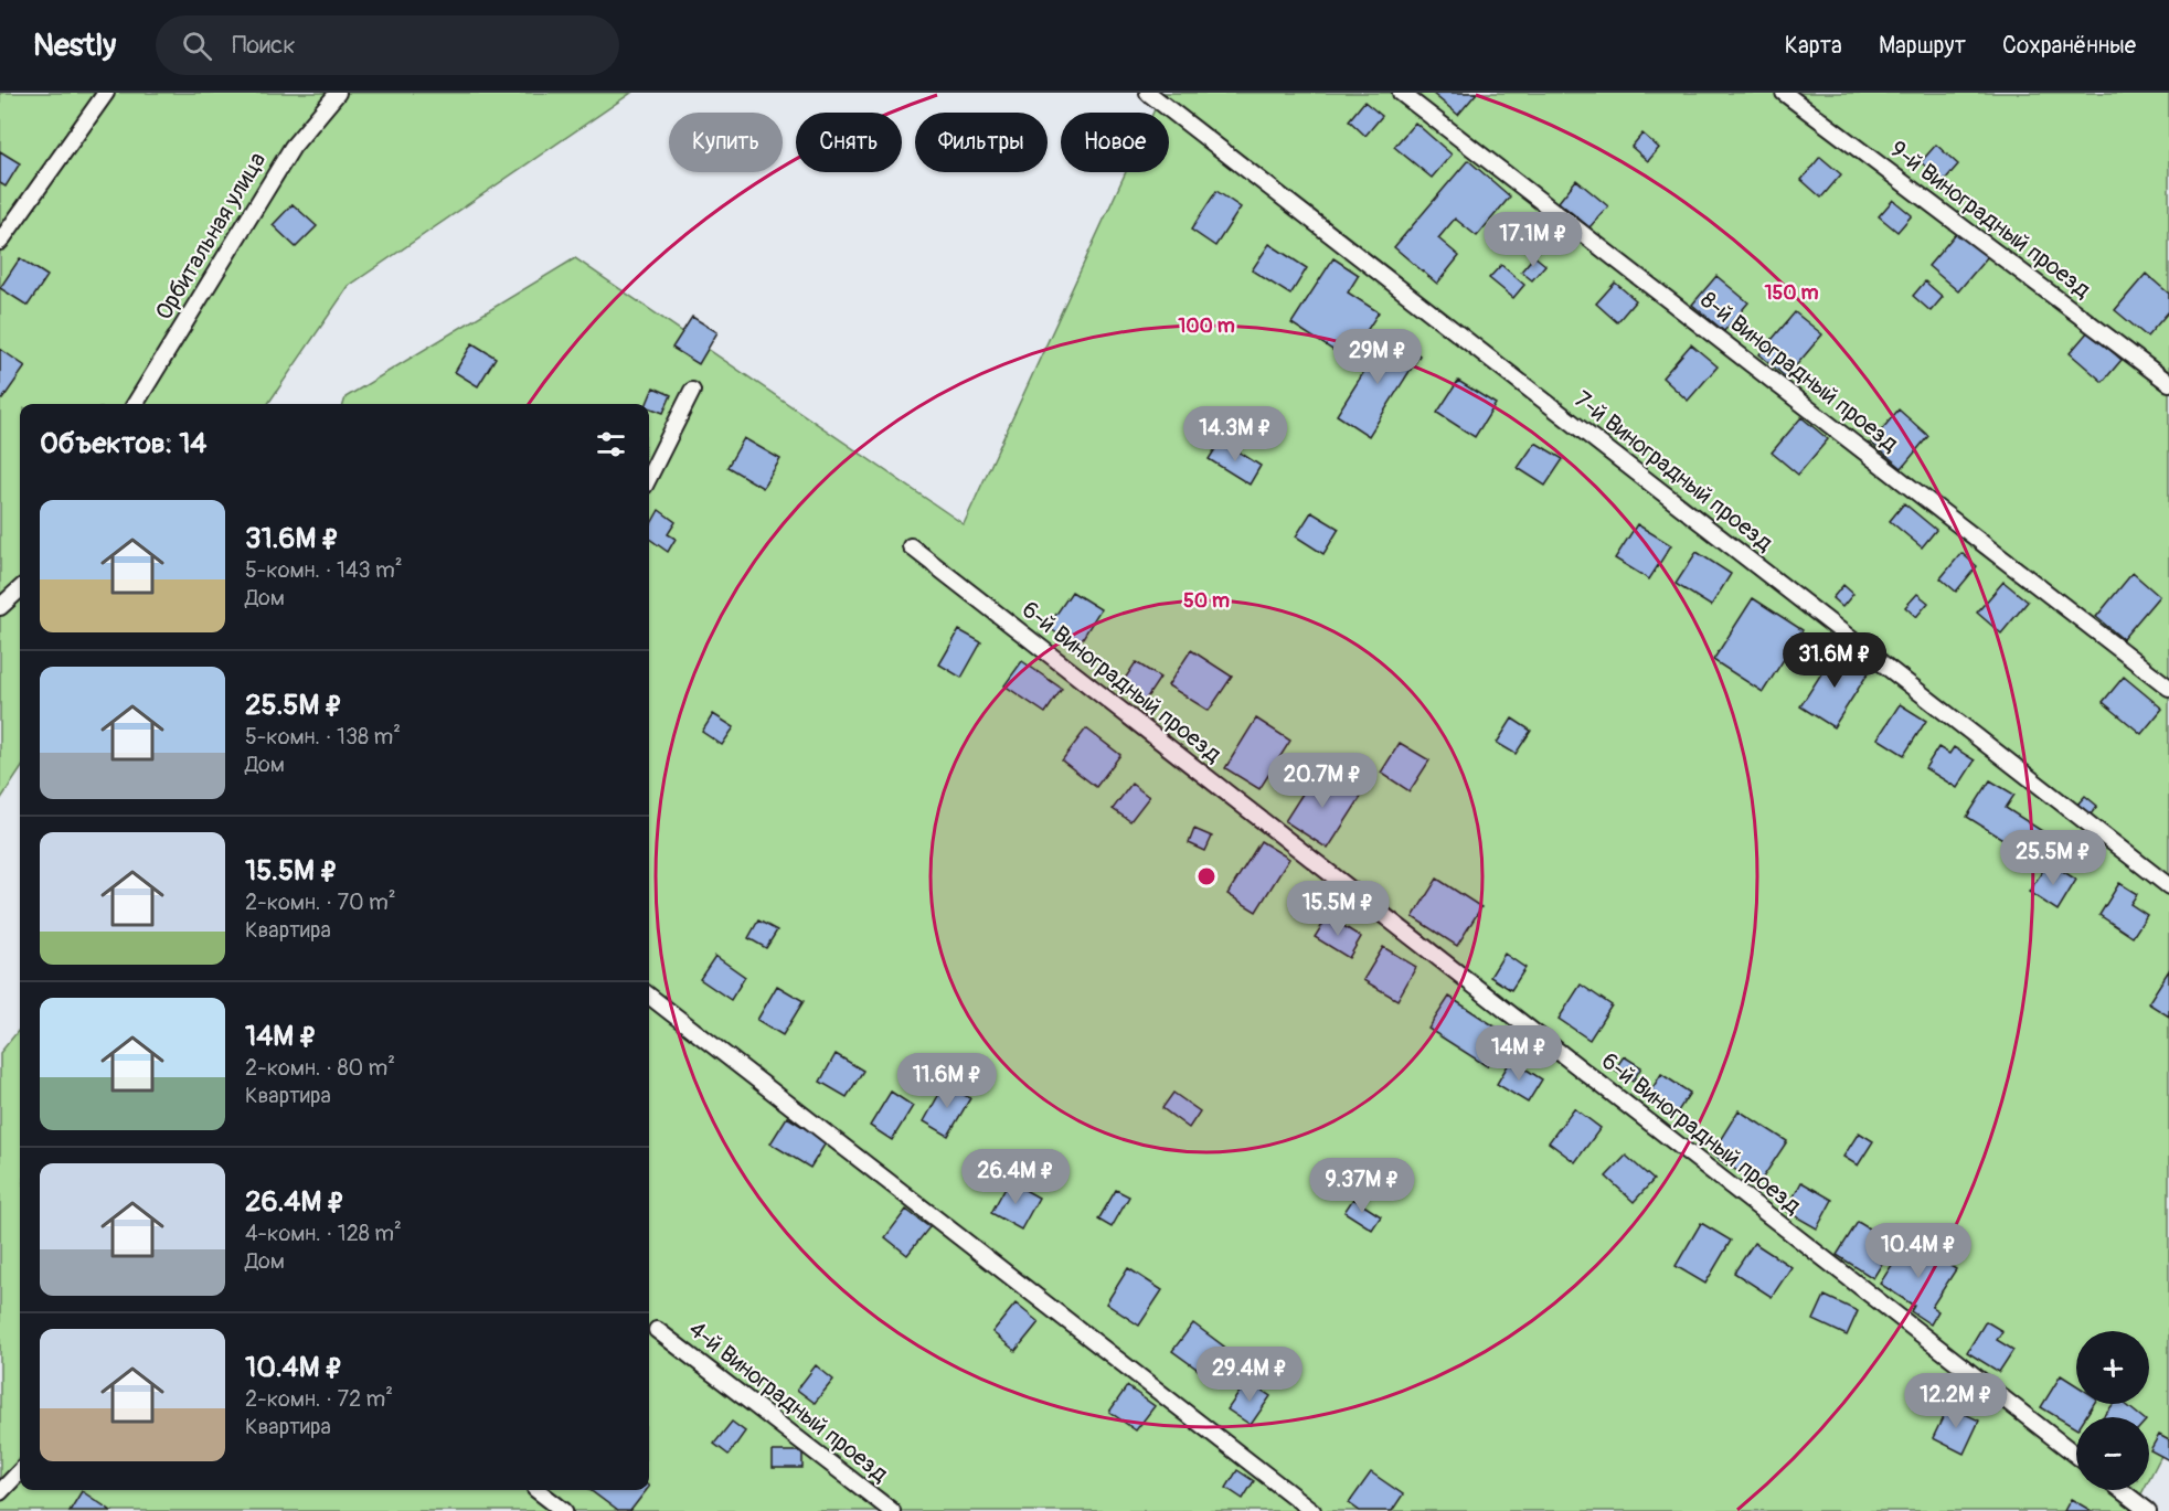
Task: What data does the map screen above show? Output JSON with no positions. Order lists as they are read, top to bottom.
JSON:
{
  "streets": {
    "lane": [
      "9-й Виноградный проезд",
      "Орбитальная улица",
      "8-й Виноградный проезд",
      "7-й Виноградный проезд",
      "6-й Виноградный проезд",
      "4-й Виноградный проезд"
    ]
  },
  "page": {
    "header": "Nestly",
    "search": "Поиск",
    "nav": ["Карта", "Маршрут", "Сохранённые"],
    "chip": [
      "Купить",
      "Снять",
      "Фильтры",
      "Новое"
    ],
    "price": [
      "17.1M ₽",
      "29M ₽",
      "14.3M ₽",
      "31.6M ₽",
      "20.7M ₽",
      "25.5M ₽",
      "15.5M ₽",
      "14M ₽",
      "11.6M ₽",
      "26.4M ₽",
      "9.37M ₽",
      "10.4M ₽",
      "29.4M ₽",
      "12.2M ₽"
    ],
    "heading": "Объектов: 14",
    "list": [
      {
        "name": "31.6M ₽",
        "note": "5-комн. · 143 m² · Дом"
      },
      {
        "name": "25.5M ₽",
        "note": "5-комн. · 138 m² · Дом"
      },
      {
        "name": "15.5M ₽",
        "note": "2-комн. · 70 m² · Квартира"
      },
      {
        "name": "14M ₽",
        "note": "2-комн. · 80 m² · Квартира"
      },
      {
        "name": "26.4M ₽",
        "note": "4-комн. · 128 m² · Дом"
      },
      {
        "name": "10.4M ₽",
        "note": "2-комн. · 72 m² · Квартира"
      }
    ],
    "map_buttons": ["+", "−"]
  },
  "rings": ["150 m", "100 m", "50 m"]
}
